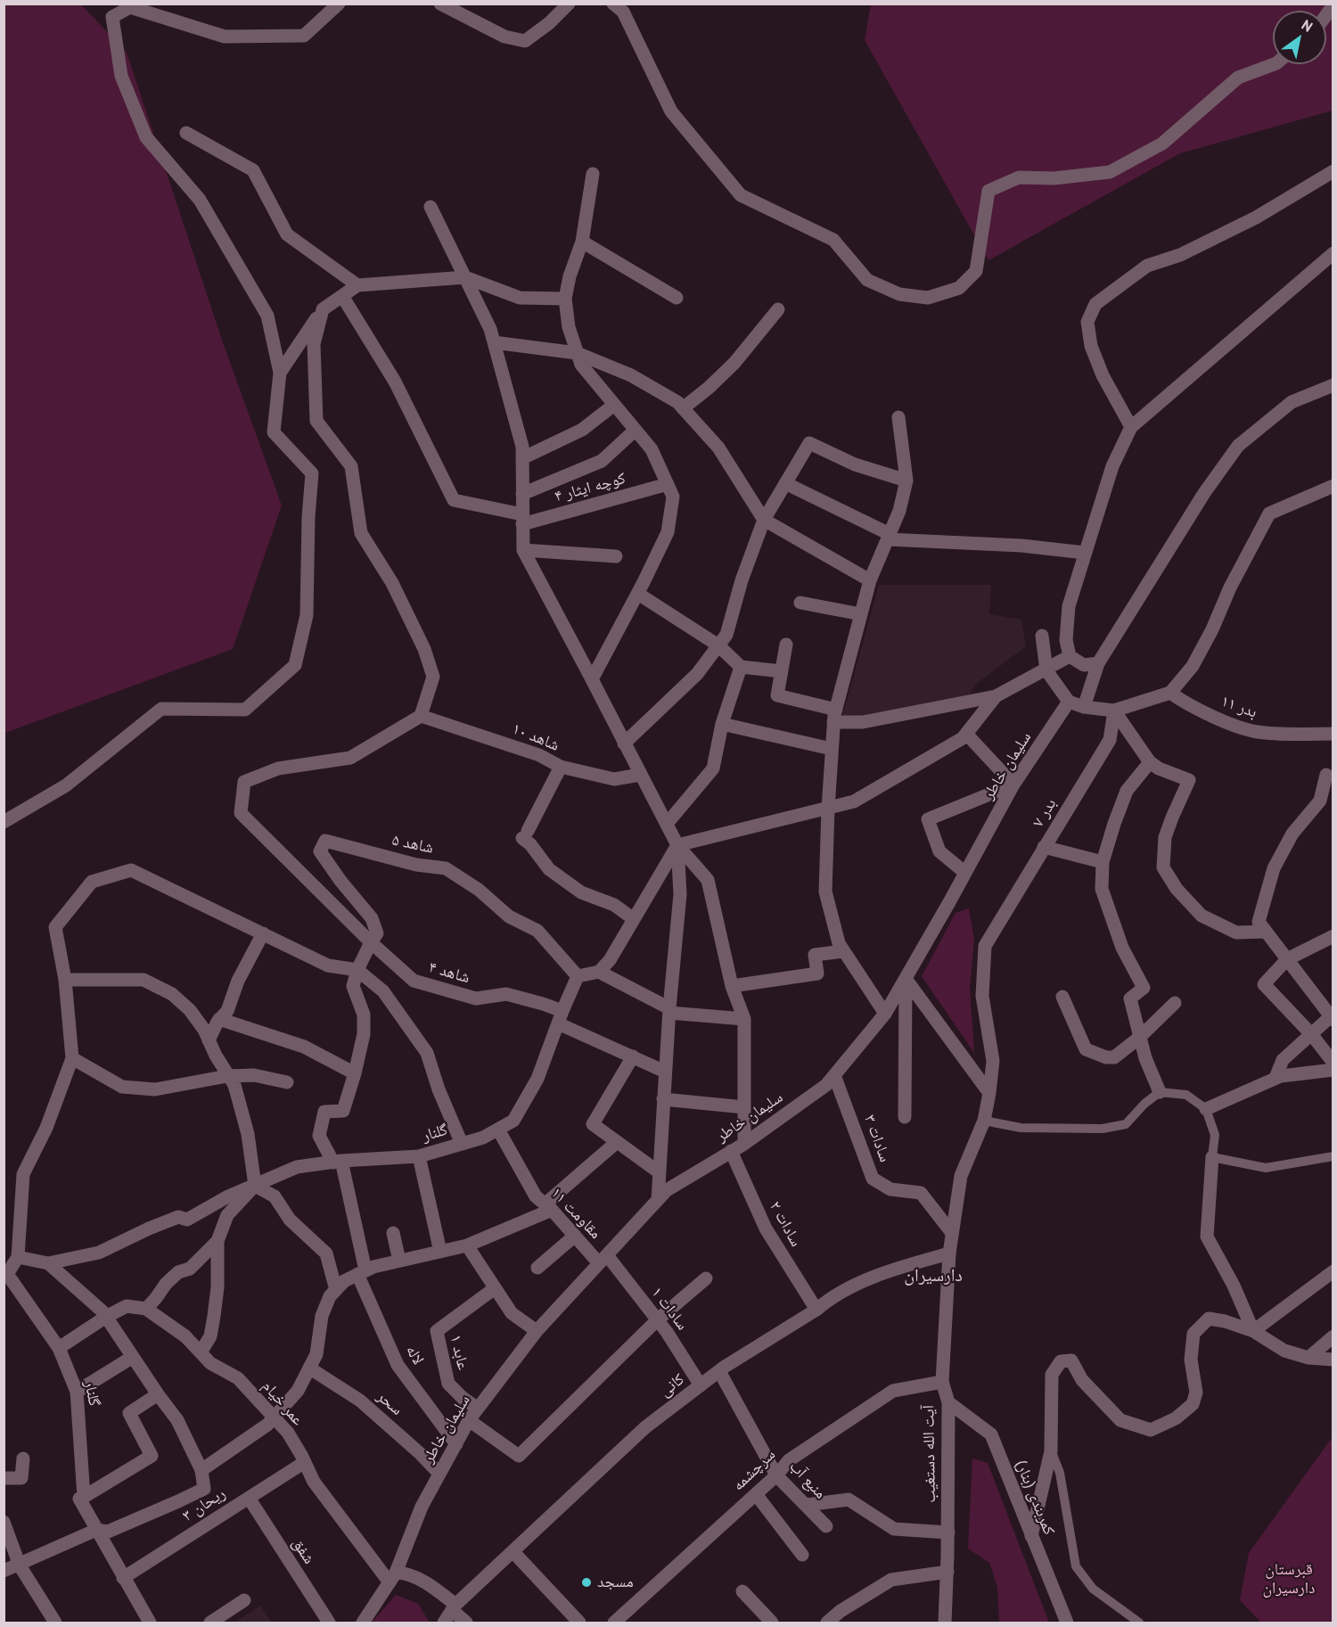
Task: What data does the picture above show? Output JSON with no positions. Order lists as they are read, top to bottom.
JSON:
{
  "streets": {
    "street": [
      "کوچه ایثار ۴",
      "بدر ۱۱",
      "شاهد ۱۰",
      "سلیمان خاطر",
      "بدر ۷",
      "شاهد ۵",
      "شاهد ۴",
      "گلنار",
      "سادات ۳",
      "مقاومت ۱۱",
      "سادات ۲",
      "سادات ۱",
      "عابد ۱",
      "لاله",
      "کانی",
      "عمر خیام",
      "سحر",
      "آیت الله دستغیب",
      "سرچشمه",
      "منبع آب",
      "کمربندی (بنار)",
      "ریحان ۳",
      "شفق"
    ]
  },
  "crossings": [
    ["شاهد ۱۰", "شاهد ۴"],
    ["سلیمان خاطر", "سادات ۳"],
    ["سلیمان خاطر", "مقاومت ۱۱"],
    ["سلیمان خاطر", "سادات ۲"],
    ["سلیمان خاطر", "سادات ۱"],
    ["سلیمان خاطر", "عابد ۱"],
    ["سلیمان خاطر", "لاله"],
    ["سلیمان خاطر", "عمر خیام"],
    ["سلیمان خاطر", "سحر"],
    ["بدر ۷", "سادات ۳"],
    ["بدر ۷", "کانی"],
    ["بدر ۷", "آیت الله دستغیب"],
    ["شاهد ۵", "شاهد ۴"],
    ["شاهد ۵", "گلنار"],
    ["شاهد ۴", "گلنار"],
    ["گلنار", "مقاومت ۱۱"],
    ["گلنار", "لاله"],
    ["مقاومت ۱۱", "سادات ۱"],
    ["سادات ۲", "کانی"],
    ["سادات ۱", "کانی"],
    ["کانی", "آیت الله دستغیب"],
    ["کانی", "منبع آب"],
    ["عمر خیام", "ریحان ۳"],
    ["آیت الله دستغیب", "سرچشمه"],
    ["آیت الله دستغیب", "کمربندی (بنار)"],
    ["سرچشمه", "منبع آب"],
    ["ریحان ۳", "شفق"]
  ],
  "districts": ["دارسیران"],
  "parks": ["قبرستان دارسیران"],
  "places": ["مسجد"],
  "north": "top right"
}
